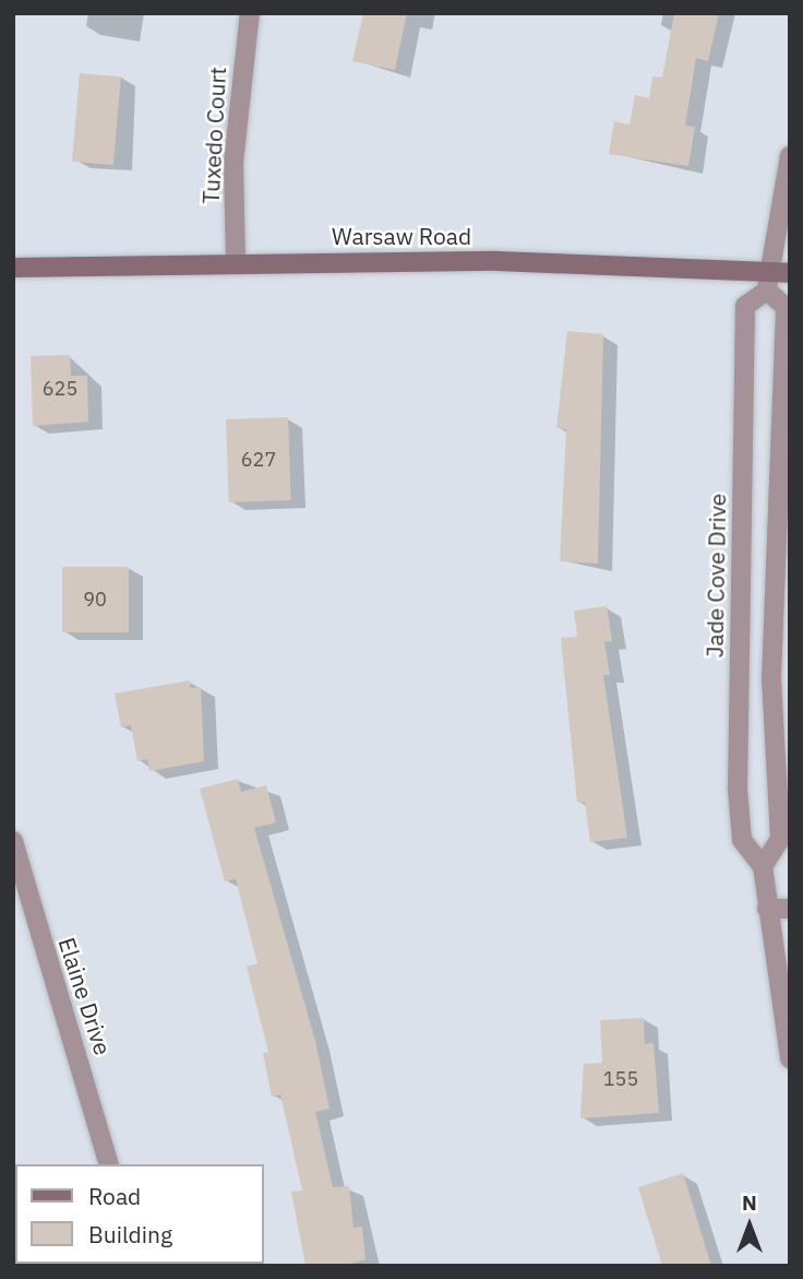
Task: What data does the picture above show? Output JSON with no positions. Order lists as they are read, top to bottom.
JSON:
{
  "streets": {
    "street": [
      "Tuxedo Court",
      "Warsaw Road",
      "Jade Cove Drive",
      "Elaine Drive"
    ]
  },
  "crossings": [
    ["Tuxedo Court", "Warsaw Road"],
    ["Warsaw Road", "Jade Cove Drive"]
  ],
  "house_numbers": [
    "625",
    "627",
    "90",
    "155"
  ],
  "legend": ["Road", "Building"],
  "north": "top"
}
